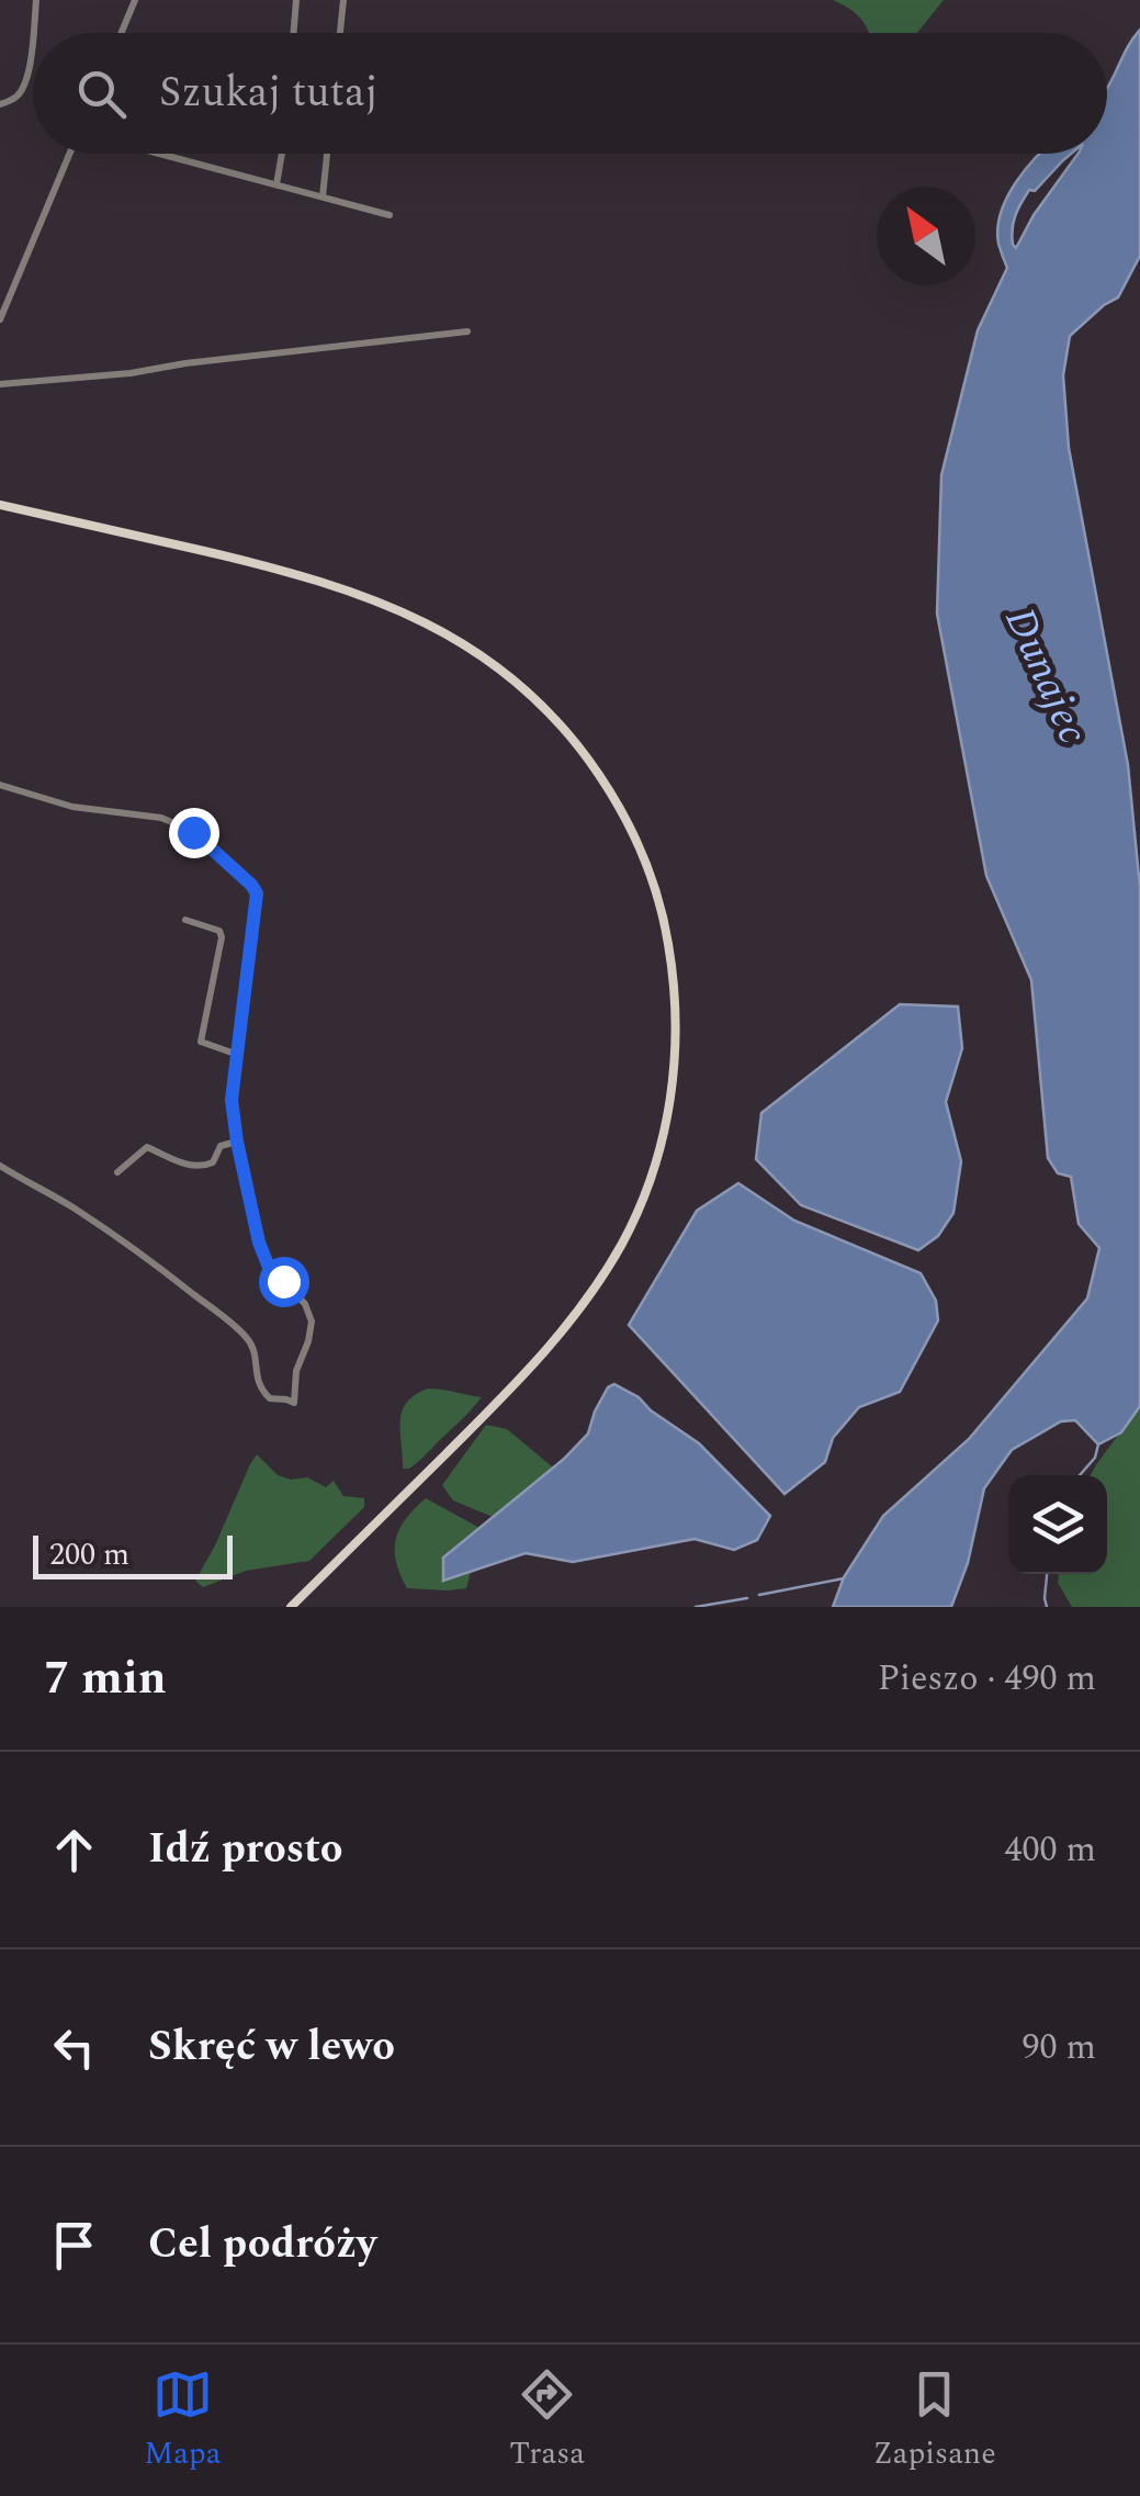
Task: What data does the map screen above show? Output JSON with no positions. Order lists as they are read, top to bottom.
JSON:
{
  "water": ["Dunajec"],
  "scale_bar": "200 m",
  "north": "top left",
  "page": {
    "search": "Szukaj tutaj",
    "scale": "200 m",
    "heading": ["7 min", "Pieszo · 490 m"],
    "list": [
      ["Idź prosto", "400 m"],
      ["Skręć w lewo", "90 m"],
      "Cel podróży"
    ],
    "nav": ["Mapa", "Trasa", "Zapisane"]
  }
}
